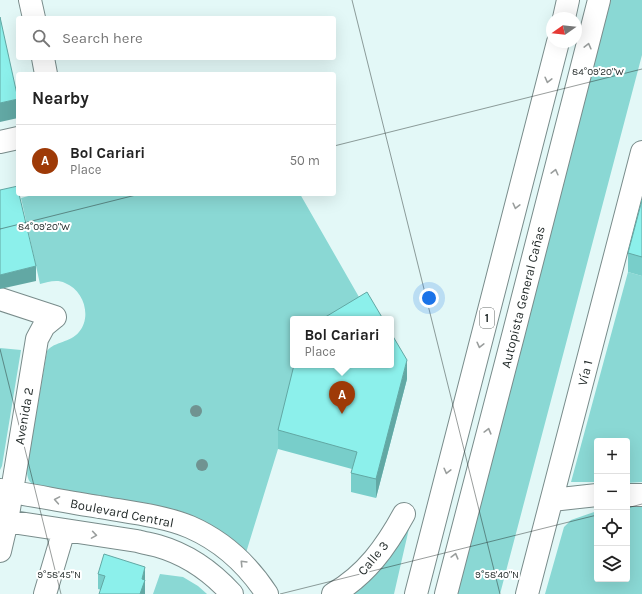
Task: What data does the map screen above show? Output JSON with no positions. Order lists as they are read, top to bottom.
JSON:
{
  "streets": {
    "main road": [
      "Autopista General Cañas",
      "1",
      "Vía 1",
      "Avenida 2",
      "Boulevard Central",
      "Calle 3"
    ]
  },
  "crossings": [
    ["Avenida 2", "Boulevard Central"]
  ],
  "north": "left",
  "page": {
    "search": "Search here",
    "heading": "Nearby",
    "list": [
      {
        "mark": "A",
        "name": "Bol Cariari",
        "note": "Place",
        "value": "50 m"
      }
    ],
    "popup": ["Bol Cariari", "Place"],
    "pins": "A",
    "map_buttons": ["+", "−"]
  },
  "coordinates": ["84°09'20\"W", "9°58'45\"N", "9°58'40\"N"]
}
